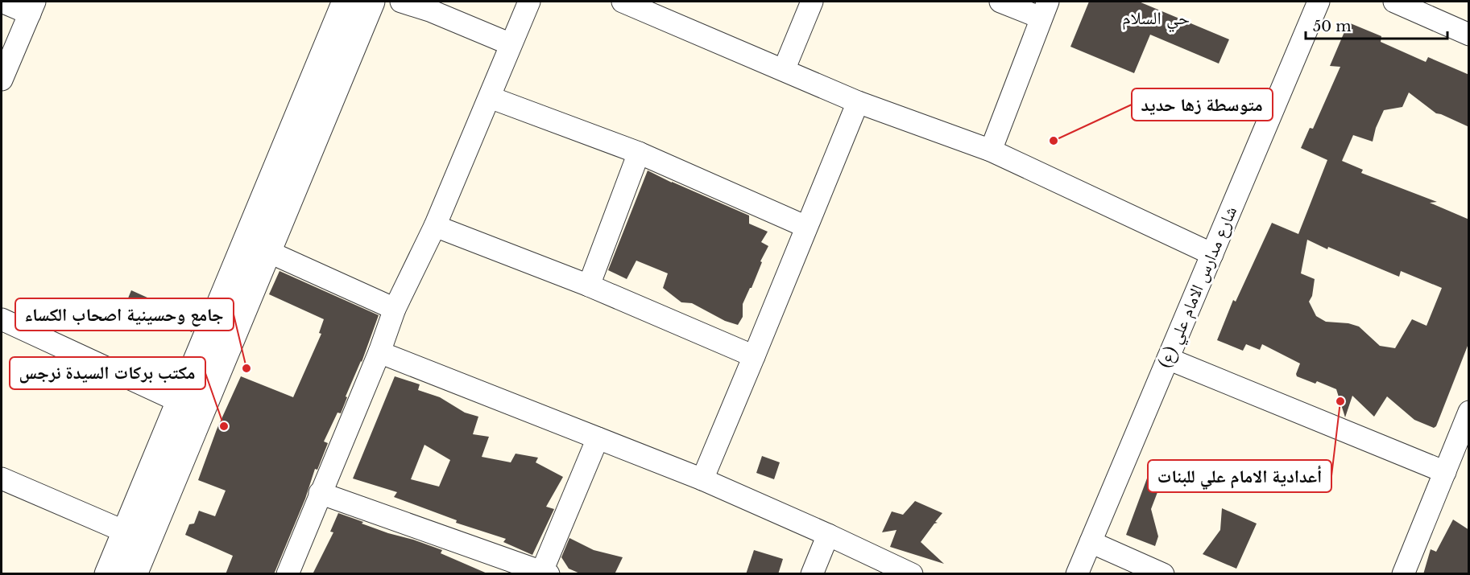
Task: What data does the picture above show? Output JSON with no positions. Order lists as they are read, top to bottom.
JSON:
{
  "streets": {
    "street": ["شارع مدارس الامام علي (ع)"]
  },
  "districts": ["حي السلام"],
  "places": [
    "متوسطة زها حديد",
    "جامع وحسينية اصحاب الكساء",
    "أعدادية الامام علي للبنات",
    "مكتب بركات السيدة نرجس"
  ],
  "scale_bar": "50 m"
}
